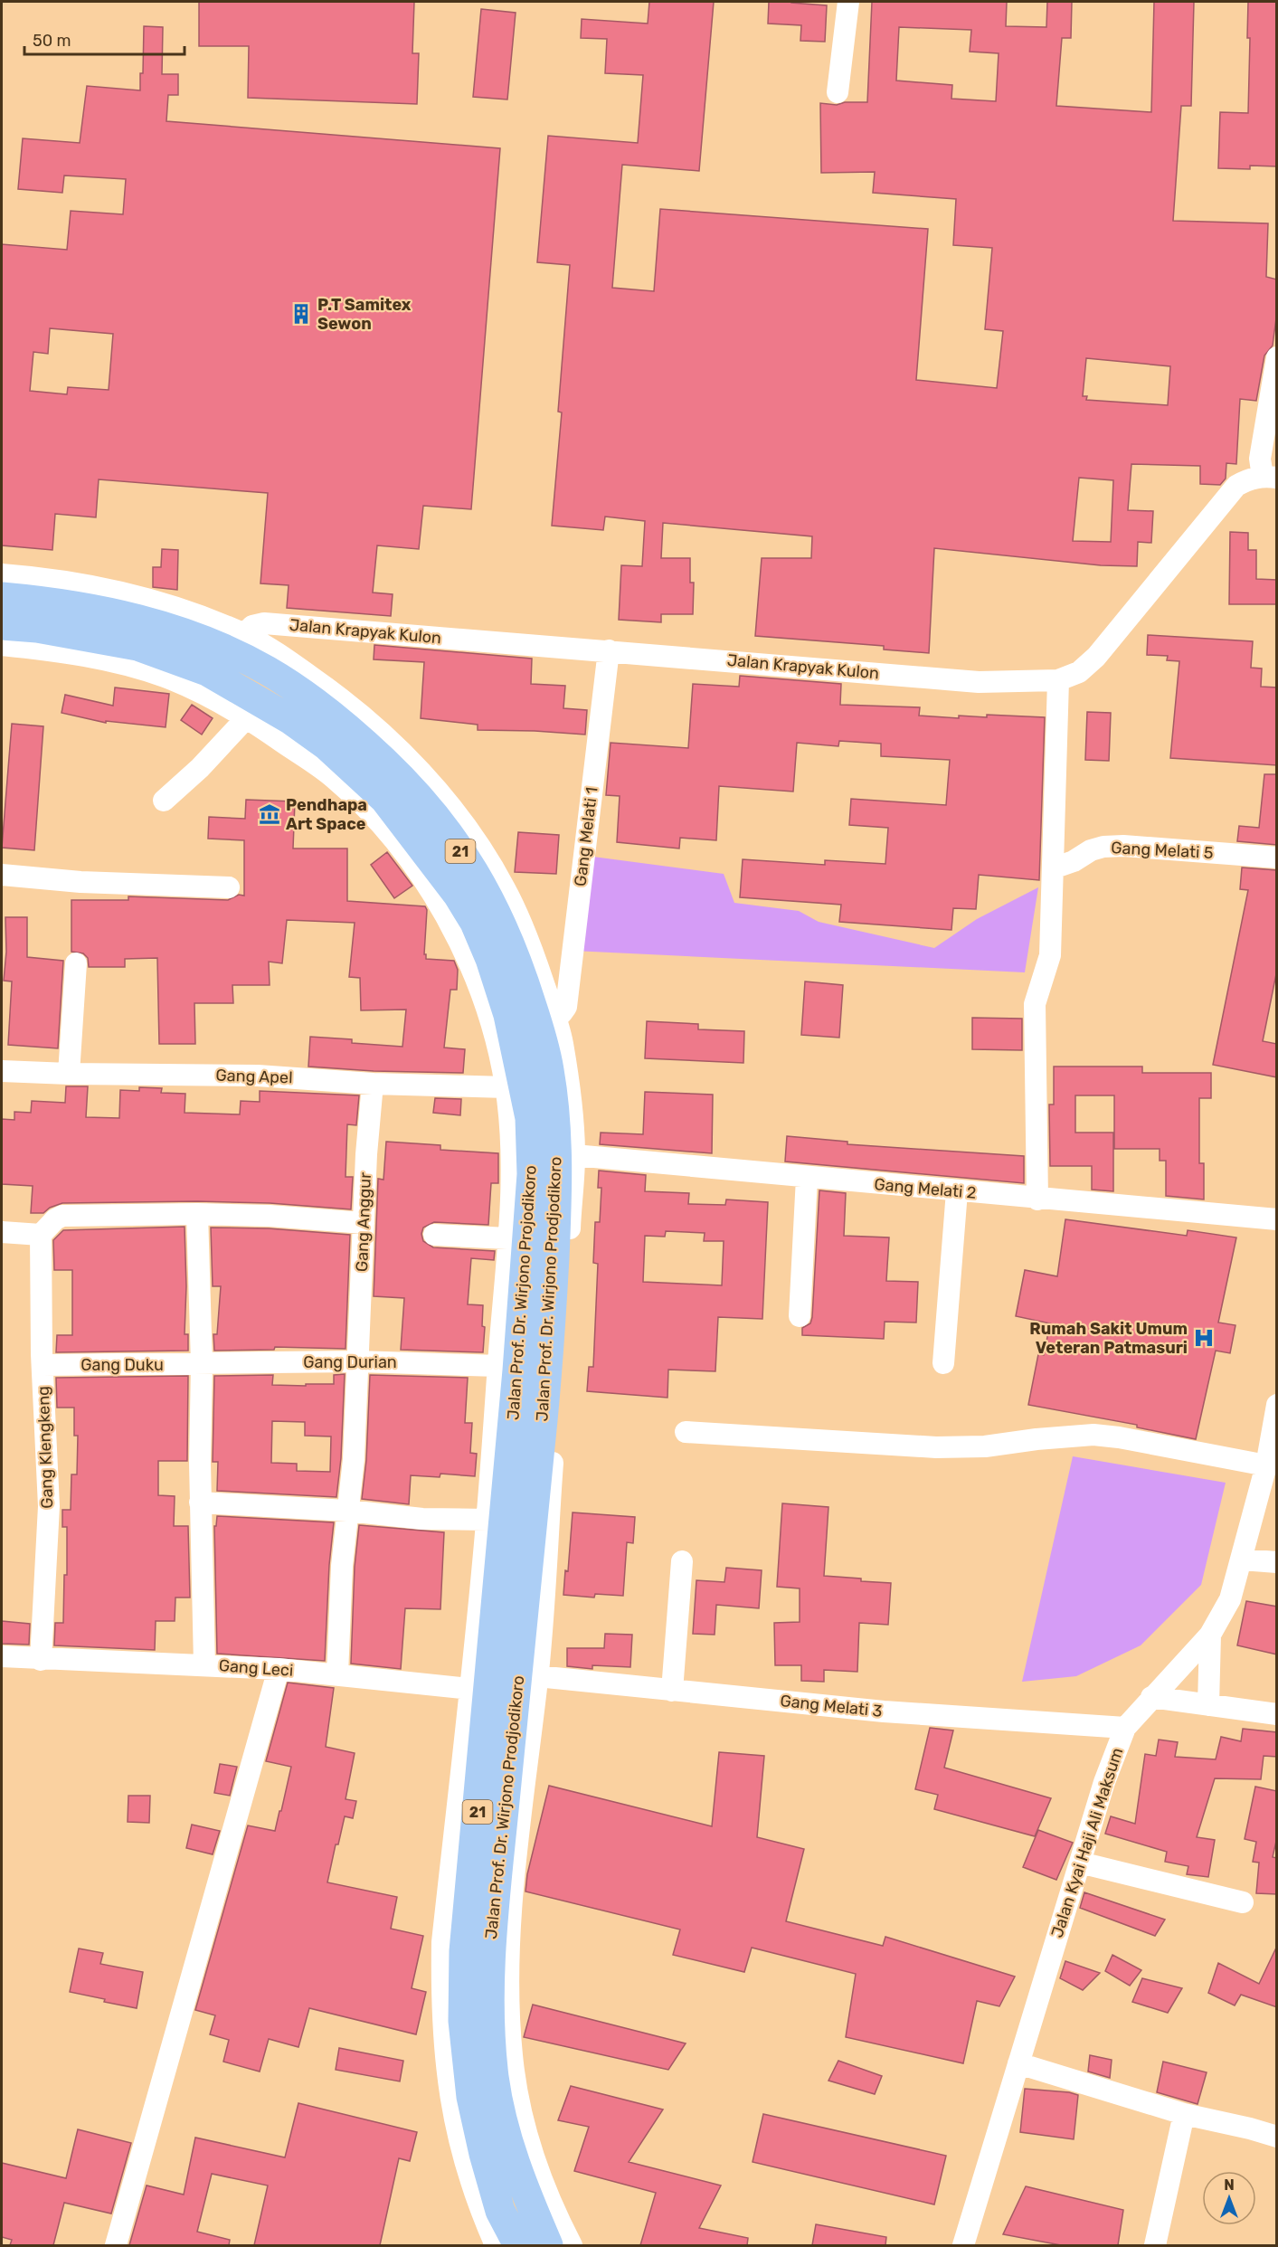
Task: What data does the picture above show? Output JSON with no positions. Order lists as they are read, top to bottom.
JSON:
{
  "streets": {
    "highway": ["21", "Jalan Prof. Dr. Wirjono Prodjodikoro", "Jalan Prof. Dr. Wirjono Projodikoro"],
    "street": [
      "Jalan Krapyak Kulon",
      "Gang Melati 1",
      "Gang Melati 5",
      "Gang Apel",
      "Gang Melati 2",
      "Gang Anggur",
      "Gang Durian",
      "Gang Duku",
      "Gang Klengkeng",
      "Gang Leci",
      "Gang Melati 3",
      "Jalan Kyai Haji Ali Maksum"
    ]
  },
  "crossings": [
    ["Jalan Krapyak Kulon", "Gang Melati 1"],
    ["Gang Apel", "Gang Anggur"],
    ["Gang Anggur", "Gang Durian"],
    ["Gang Anggur", "Gang Leci"],
    ["Jalan Prof. Dr. Wirjono Projodikoro", "Gang Durian"],
    ["Gang Durian", "Gang Duku"],
    ["Gang Duku", "Gang Klengkeng"],
    ["Gang Klengkeng", "Gang Leci"],
    ["Gang Melati 3", "Jalan Kyai Haji Ali Maksum"]
  ],
  "places": {
    "building": ["P.T Samitex Sewon"],
    "museum": ["Pendhapa Art Space"],
    "hospital": ["Rumah Sakit Umum Veteran Patmasuri"]
  },
  "scale_bar": "50 m",
  "north": "top"
}
